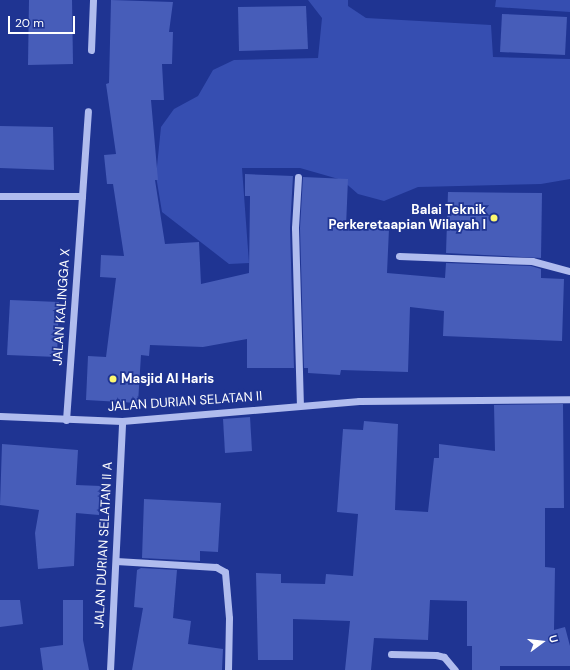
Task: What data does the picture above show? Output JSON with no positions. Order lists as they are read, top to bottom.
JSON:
{
  "streets": {
    "street": ["JALAN KALINGGA X", "JALAN DURIAN SELATAN II", "JALAN DURIAN SELATAN II A"]
  },
  "crossings": [
    ["JALAN KALINGGA X", "JALAN DURIAN SELATAN II"],
    ["JALAN DURIAN SELATAN II", "JALAN DURIAN SELATAN II A"]
  ],
  "places": ["Balai Teknik Perkeretaapian Wilayah I", "Masjid Al Haris"],
  "scale_bar": "20 m",
  "north": "right"
}
